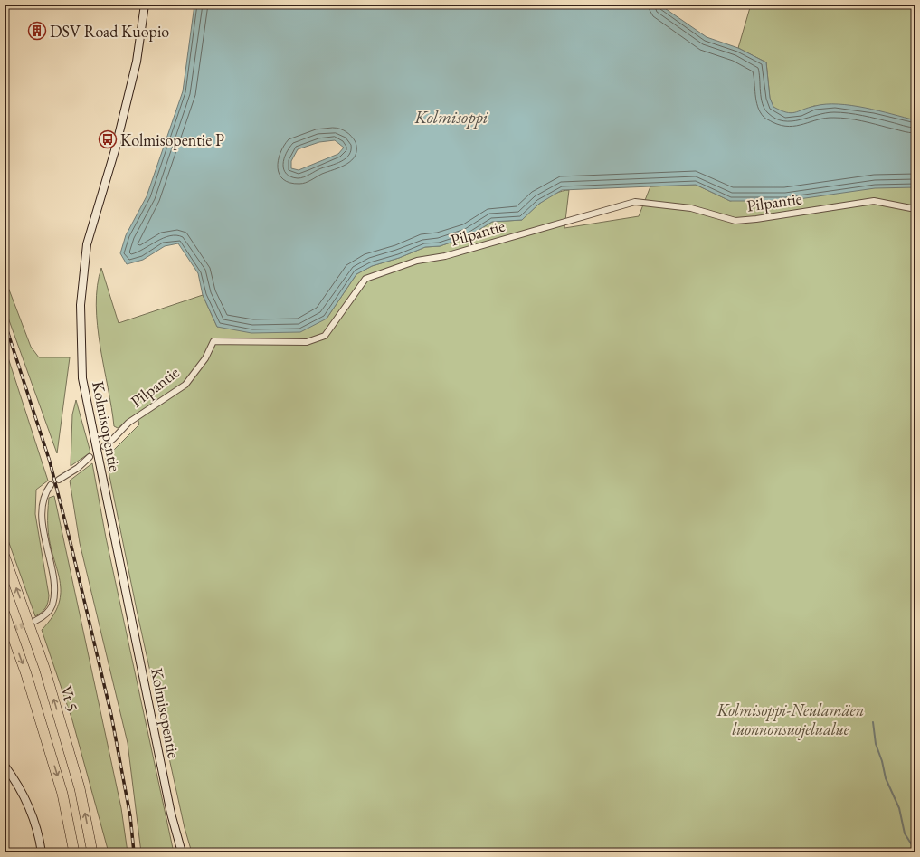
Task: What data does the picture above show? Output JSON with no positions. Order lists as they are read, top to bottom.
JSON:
{
  "streets": {
    "highway": ["Vt 5"],
    "main road": ["Kolmisopentie"],
    "street": ["Pilpantie"]
  },
  "water": ["Kolmisoppi"],
  "parks": ["Kolmisoppi-Neulamäen luonnonsuojelualue"],
  "places": {
    "building": ["DSV Road Kuopio"],
    "bus stop": ["Kolmisopentie P"]
  }
}
